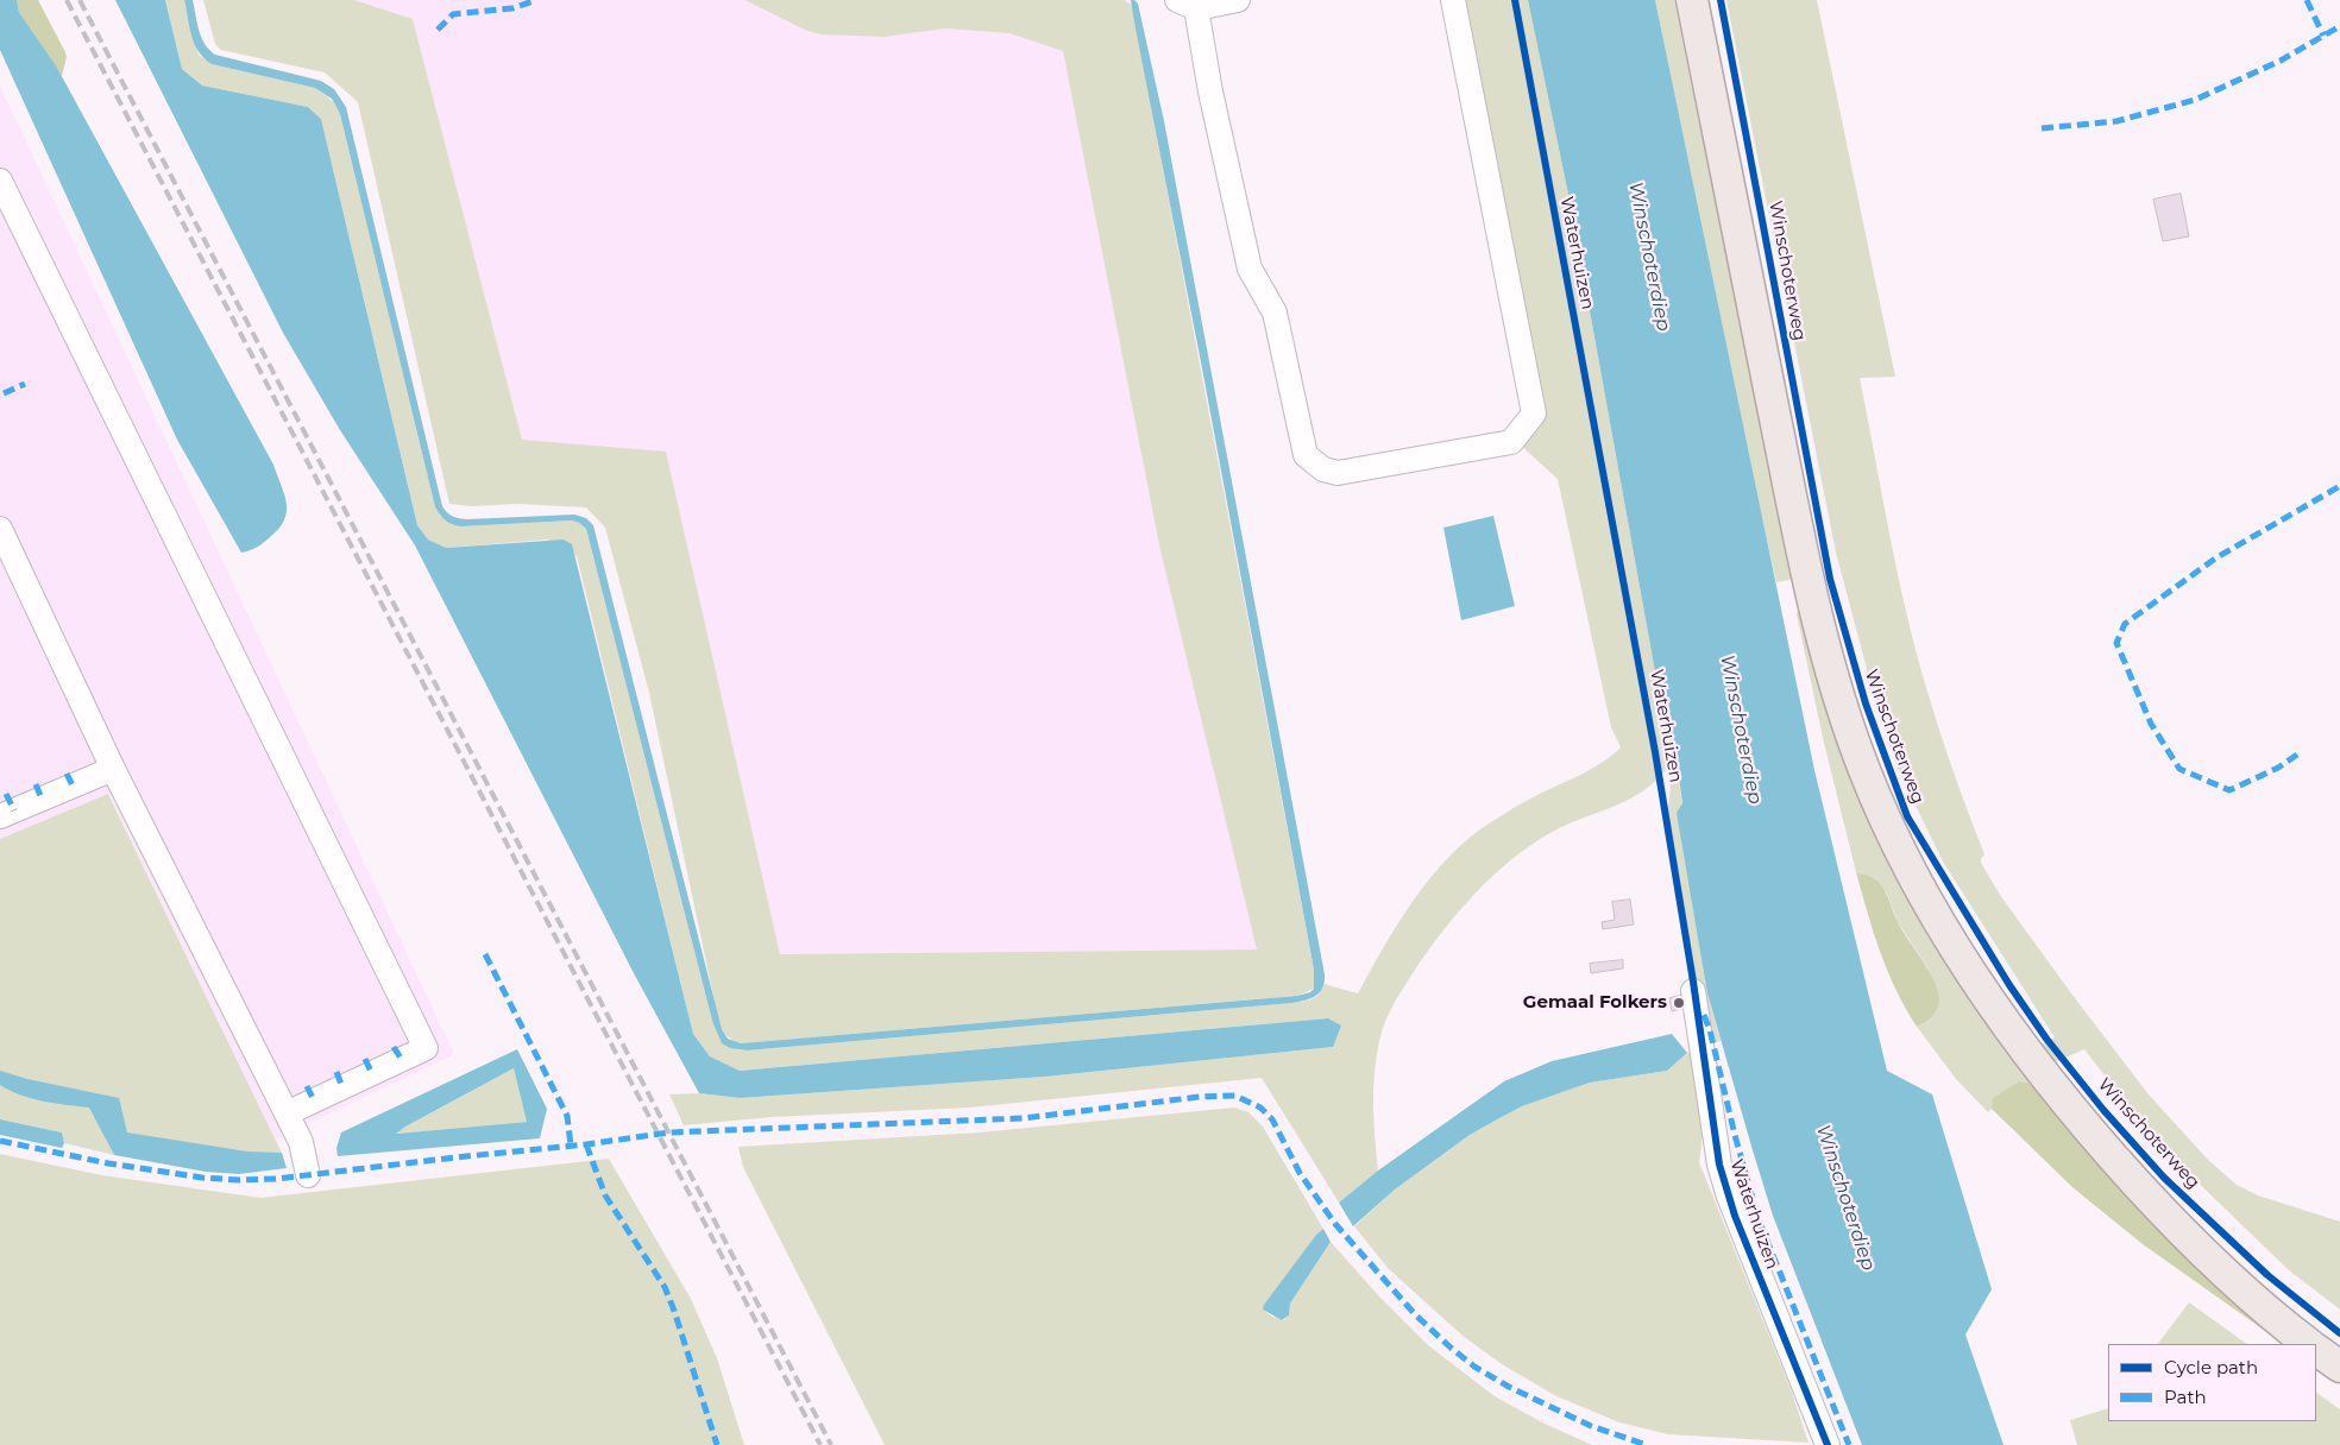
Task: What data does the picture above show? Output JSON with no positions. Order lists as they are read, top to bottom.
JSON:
{
  "streets": {
    "main road": ["Winschoterweg"],
    "street": ["Waterhuizen"]
  },
  "water": ["Winschoterdiep"],
  "places": ["Gemaal Folkers"],
  "legend": ["Cycle path", "Path"]
}
